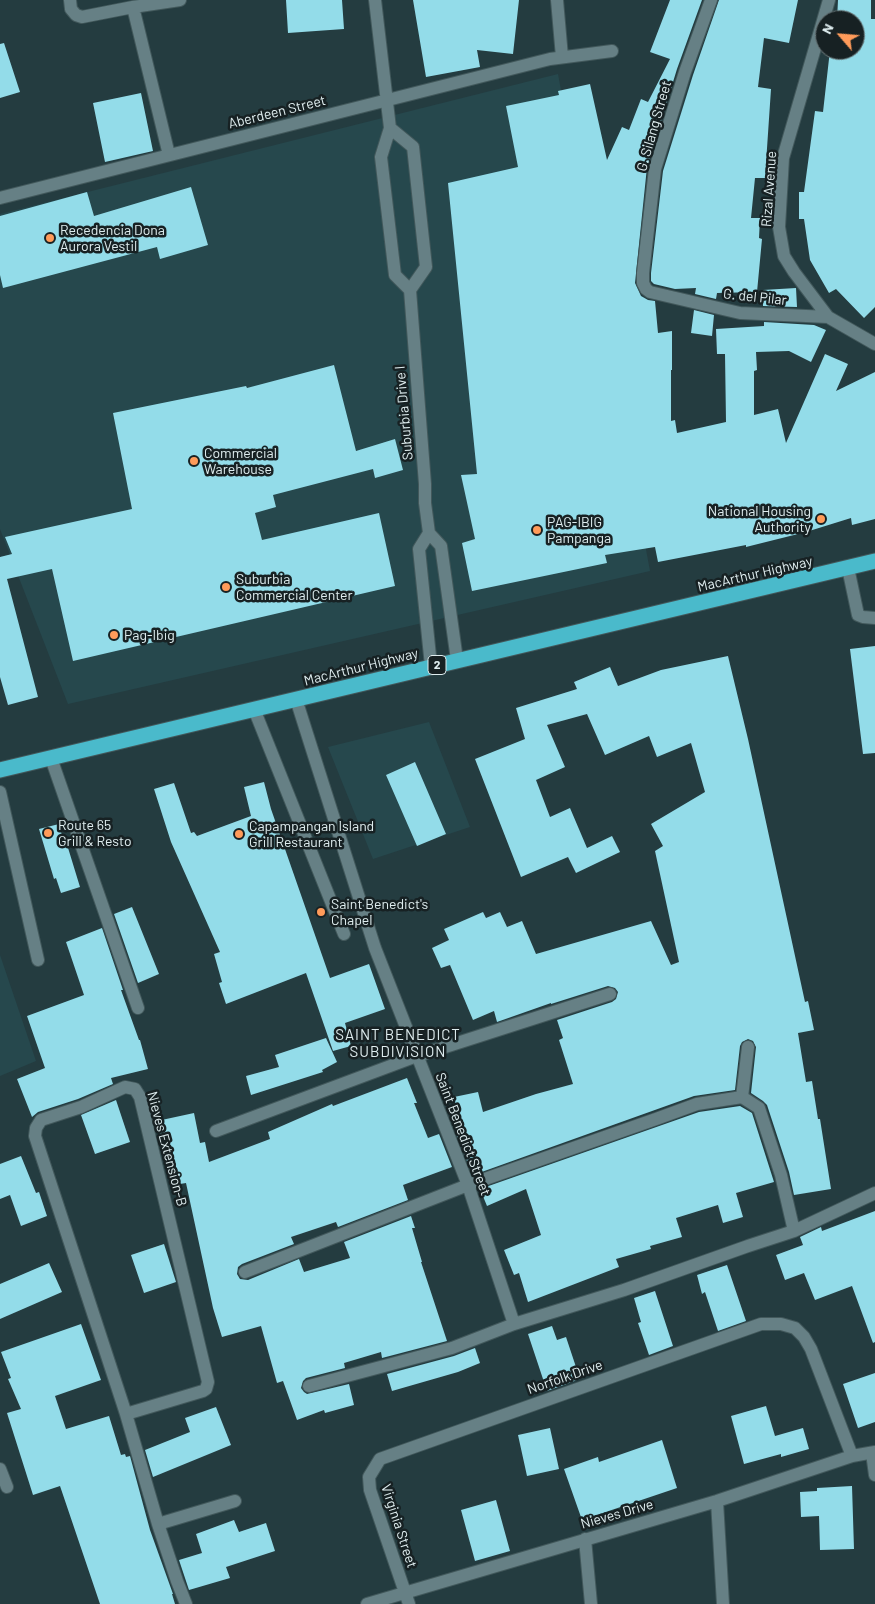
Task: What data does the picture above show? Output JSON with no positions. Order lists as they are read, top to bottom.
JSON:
{
  "streets": {
    "highway": ["MacArthur Highway", "2"],
    "street": [
      "Aberdeen Street",
      "G. Silang Street",
      "Rizal Avenue",
      "G. del Pilar",
      "Suburbia Drive I",
      "Saint Benedict Street",
      "Nieves Extension-B",
      "Norfolk Drive",
      "Nieves Drive",
      "Virginia Street"
    ]
  },
  "crossings": [
    ["G. Silang Street", "G. del Pilar"],
    ["Rizal Avenue", "G. del Pilar"],
    ["Suburbia Drive I", "MacArthur Highway"],
    ["MacArthur Highway", "Saint Benedict Street"],
    ["Norfolk Drive", "Nieves Drive"],
    ["Norfolk Drive", "Virginia Street"],
    ["Nieves Drive", "Virginia Street"]
  ],
  "districts": ["SAINT BENEDICT SUBDIVISION"],
  "places": [
    "Recedencia Dona Aurora Vestil",
    "Commercial Warehouse",
    "National Housing Authority",
    "PAG-IBIG Pampanga",
    "Suburbia Commercial Center",
    "Pag-Ibig",
    "Route 65 Grill & Resto",
    "Capampangan Island Grill Restaurant",
    "Saint Benedict's Chapel"
  ],
  "north": "top left"
}
